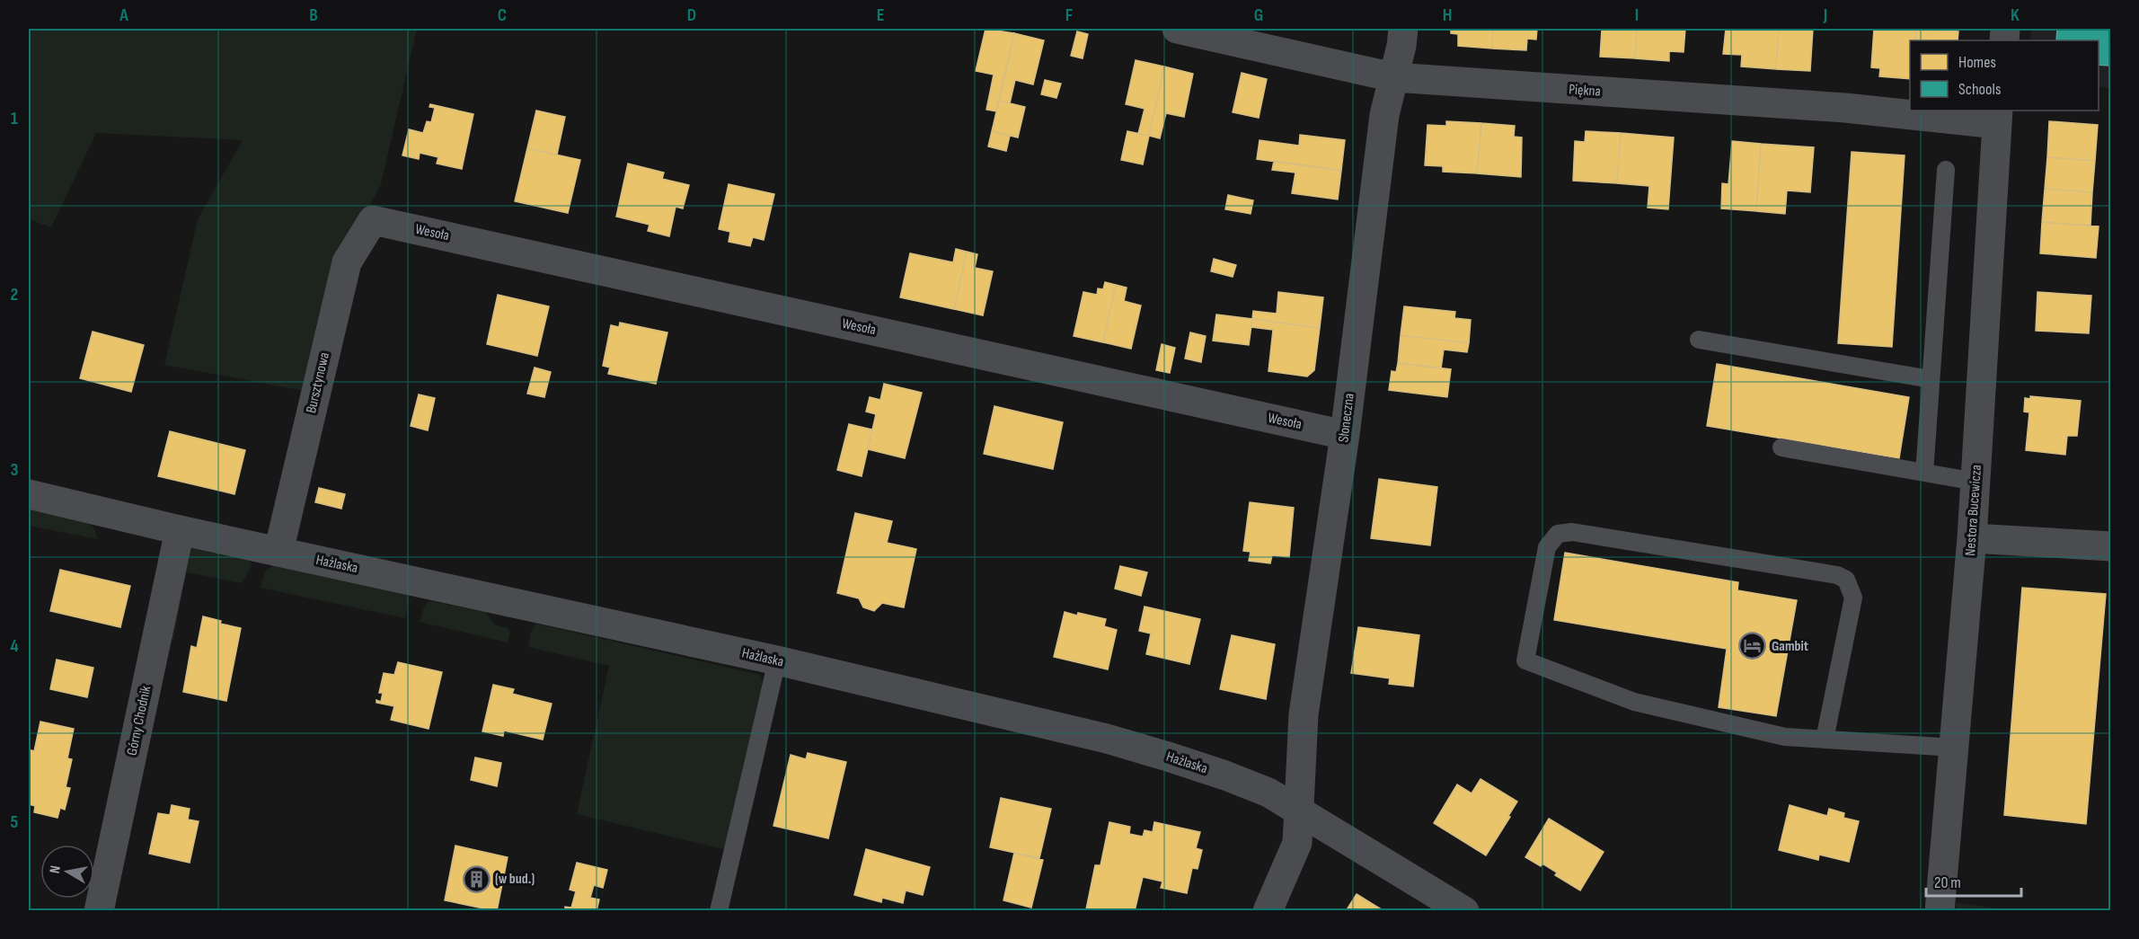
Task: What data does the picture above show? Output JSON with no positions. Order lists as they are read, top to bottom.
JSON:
{
  "streets": {
    "street": [
      "Piękna",
      "Wesoła",
      "Bursztynowa",
      "Słoneczna",
      "Nestora Bucewicza",
      "Hażlaska",
      "Górny Chodnik"
    ]
  },
  "crossings": [
    ["Piękna", "Słoneczna"],
    ["Piękna", "Nestora Bucewicza"],
    ["Wesoła", "Bursztynowa"],
    ["Wesoła", "Słoneczna"],
    ["Bursztynowa", "Hażlaska"],
    ["Słoneczna", "Hażlaska"],
    ["Hażlaska", "Górny Chodnik"]
  ],
  "places": {
    "hotel": ["Gambit"],
    "building": ["(w bud.)"]
  },
  "legend": ["Homes", "Schools"],
  "scale_bar": "20 m",
  "north": "left",
  "grid": {
    "columns": [
      "A",
      "B",
      "C",
      "D",
      "E",
      "F",
      "G",
      "H",
      "I",
      "J",
      "K"
    ],
    "rows": [
      "1",
      "2",
      "3",
      "4",
      "5"
    ]
  }
}
